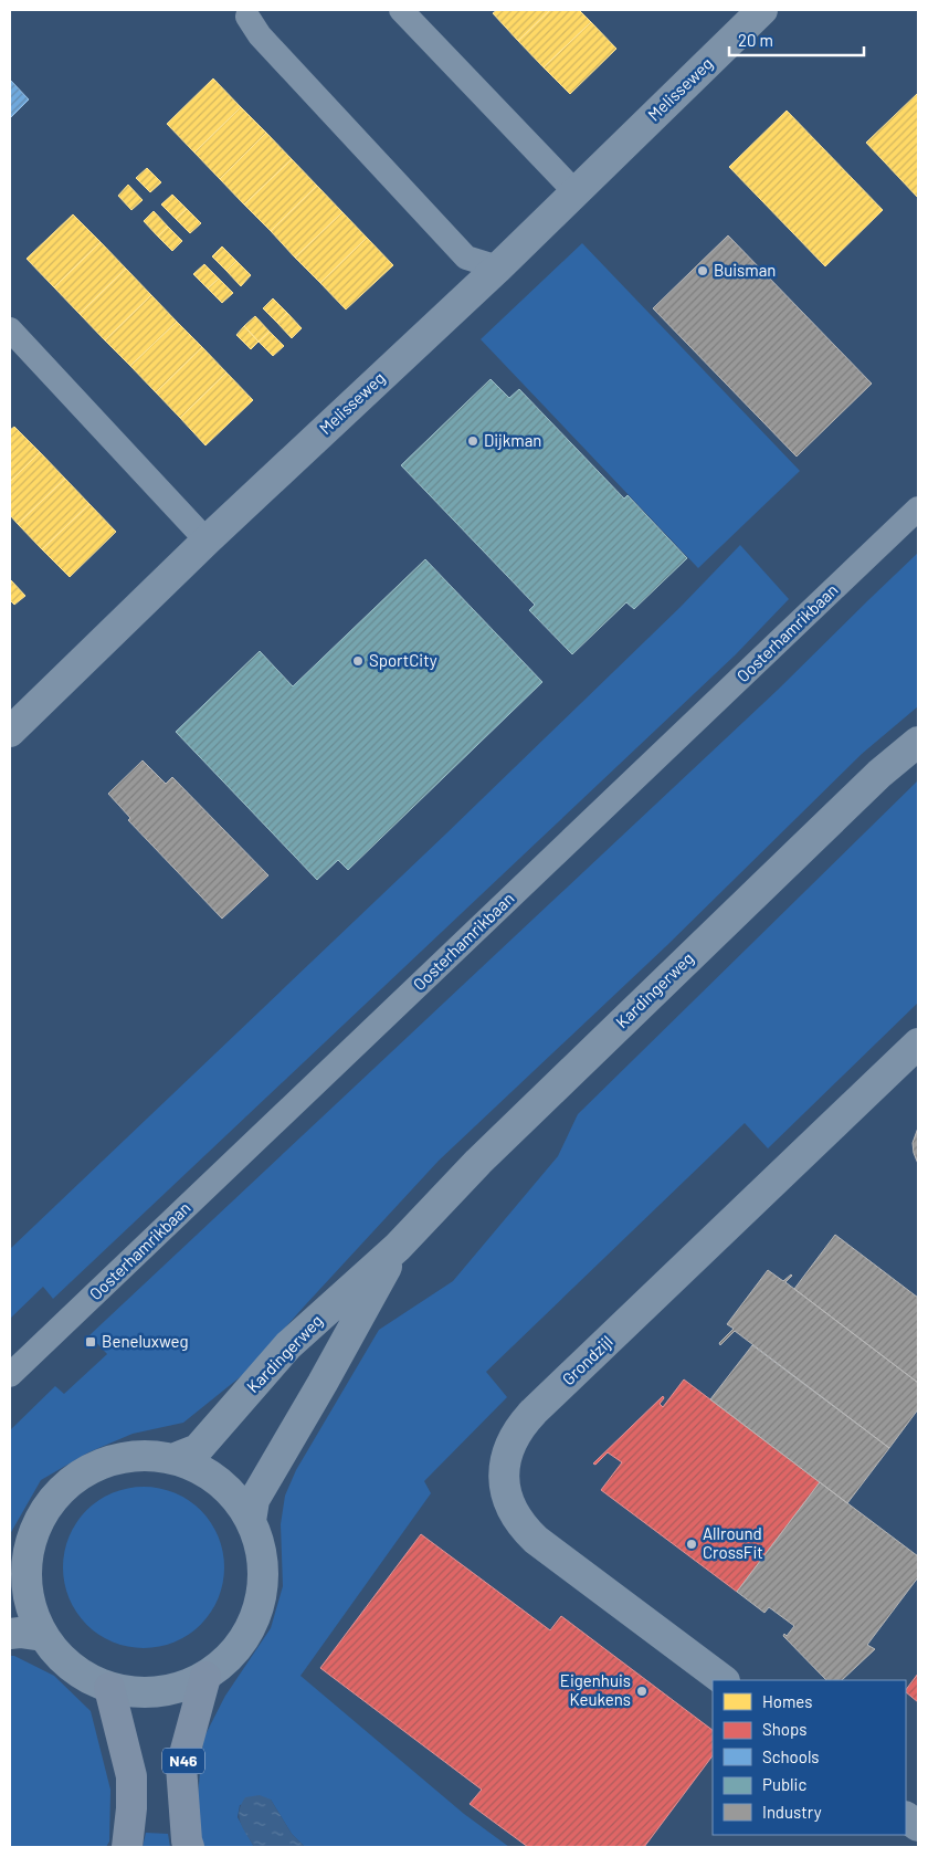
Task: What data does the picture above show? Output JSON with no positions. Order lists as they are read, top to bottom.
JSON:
{
  "streets": {
    "highway": ["N46"],
    "street": ["Melisseweg", "Kardingerweg", "Grondzijl"],
    "lane": ["Oosterhamrikbaan"]
  },
  "places": {
    "other": [
      "Buisman",
      "Dijkman",
      "SportCity",
      "Allround CrossFit",
      "Eigenhuis Keukens"
    ],
    "transit": ["Beneluxweg"]
  },
  "legend": [
    "Homes",
    "Shops",
    "Schools",
    "Public",
    "Industry"
  ],
  "scale_bar": "20 m"
}
